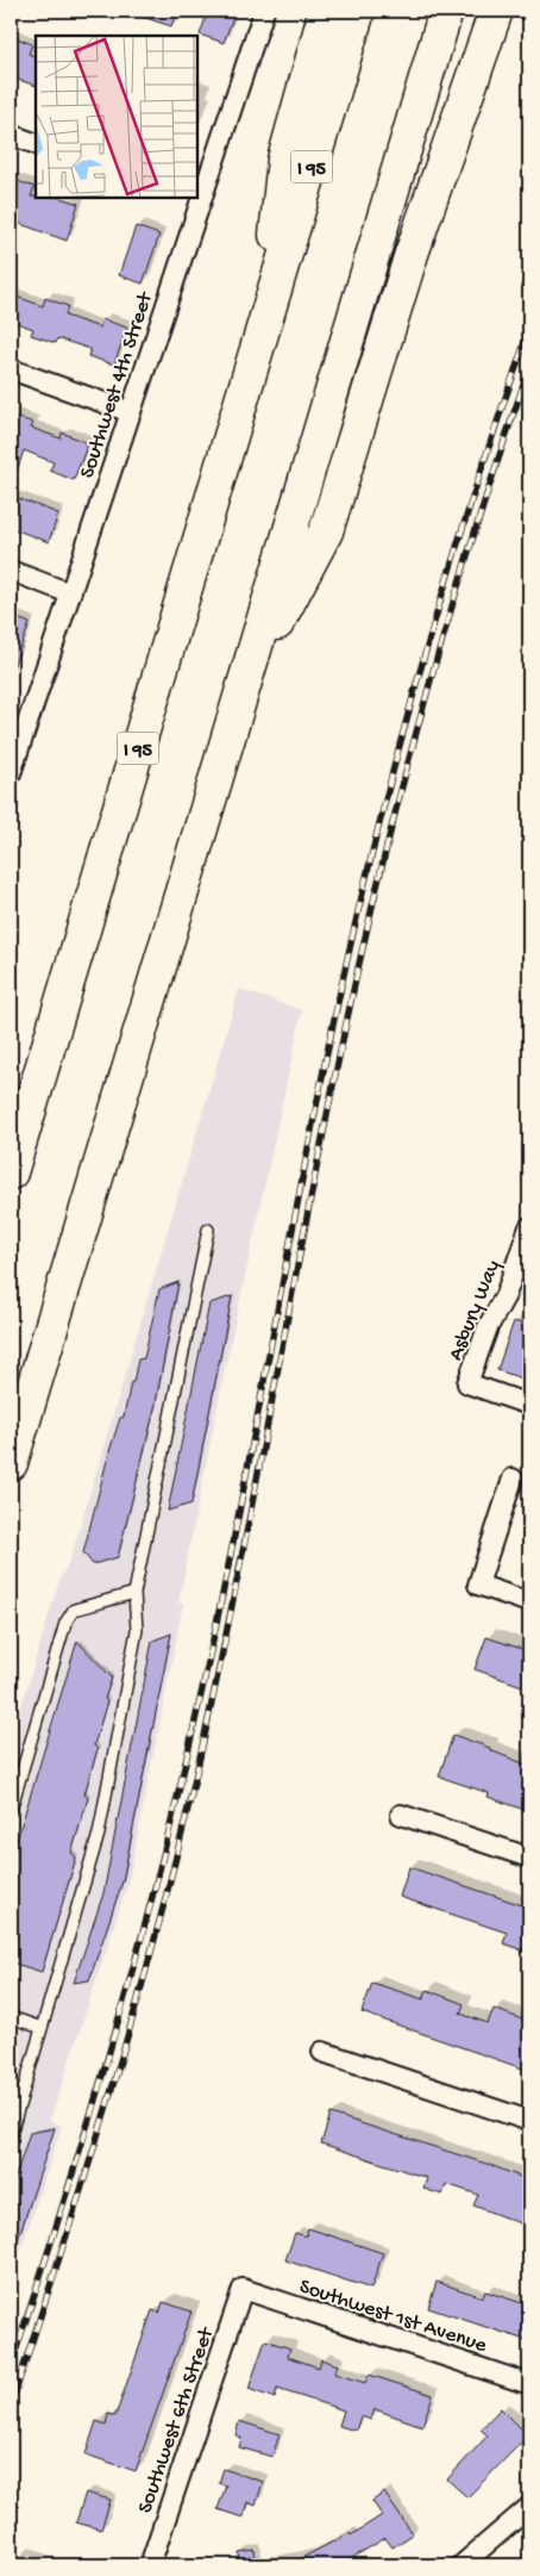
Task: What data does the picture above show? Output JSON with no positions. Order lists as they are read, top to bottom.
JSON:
{
  "streets": {
    "highway": ["I 95"],
    "street": [
      "Southwest 4th Street",
      "Asbury Way",
      "Southwest 1st Avenue",
      "Southwest 6th Street"
    ]
  },
  "crossings": [
    ["Southwest 1st Avenue", "Southwest 6th Street"]
  ]
}
